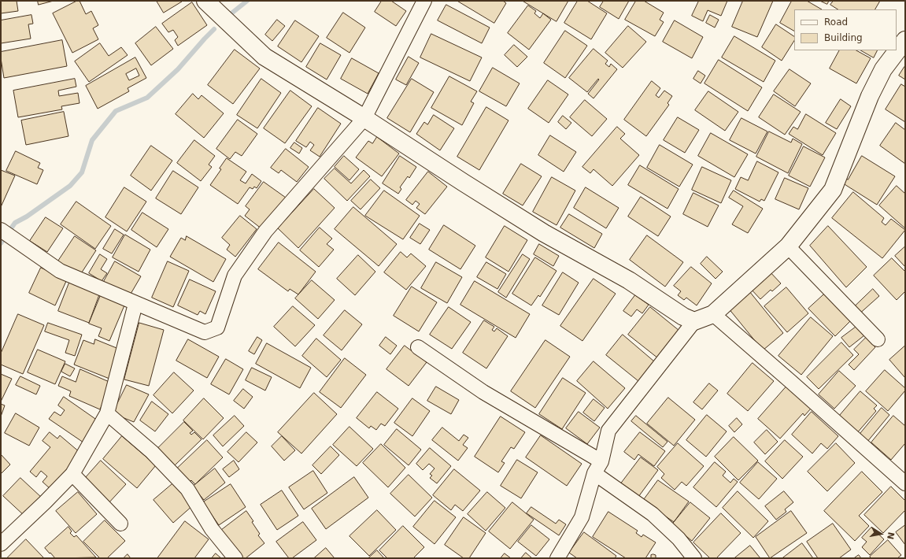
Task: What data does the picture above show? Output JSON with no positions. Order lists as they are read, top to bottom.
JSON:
{
  "legend": ["Road", "Building"],
  "north": "right"
}
